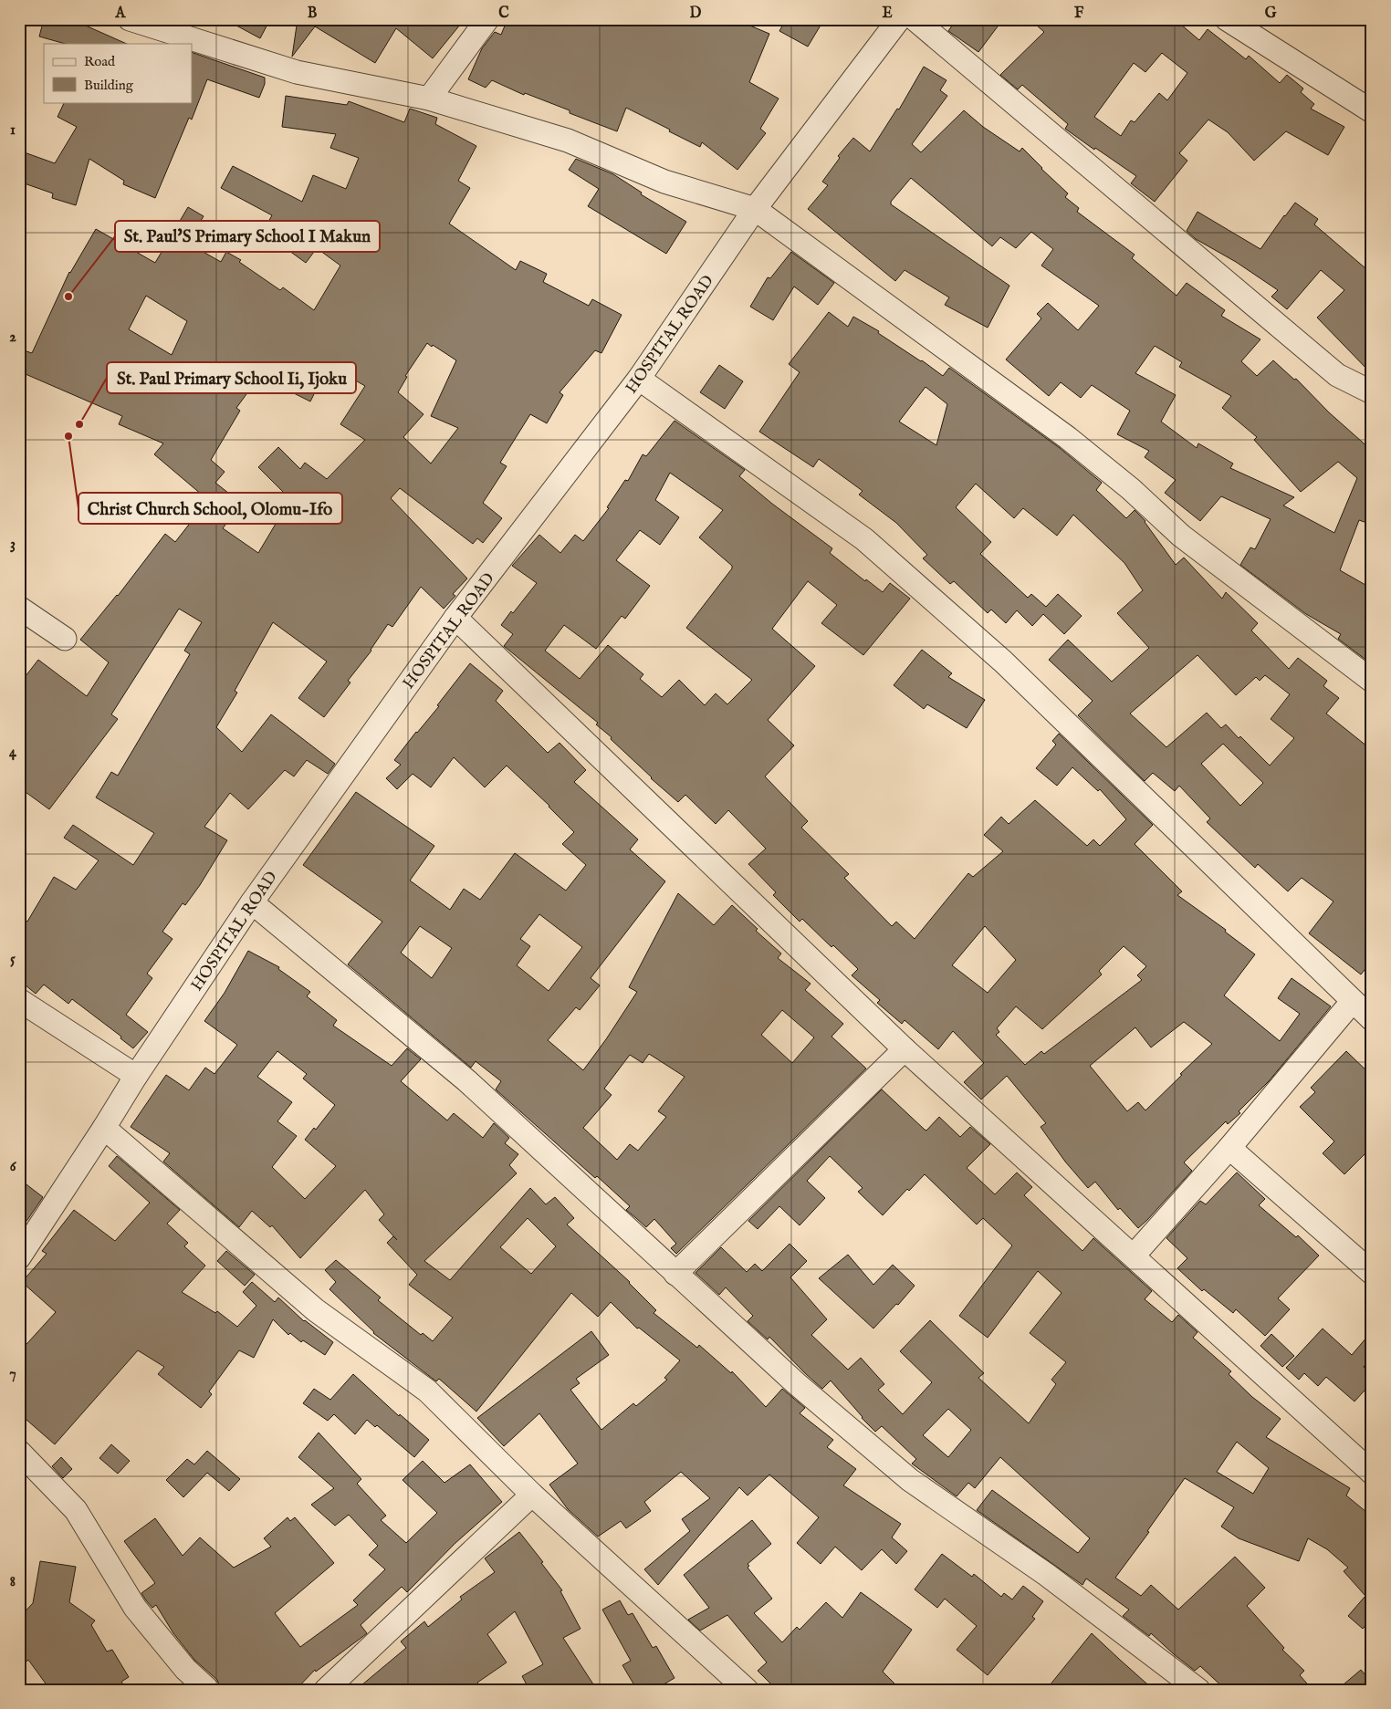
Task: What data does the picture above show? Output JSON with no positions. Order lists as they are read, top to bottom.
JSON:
{
  "streets": {
    "street": ["HOSPITAL ROAD"]
  },
  "places": ["St. Paul'S Primary School I Makun", "St. Paul Primary School Ii, Ijoku", "Christ Church School, Olomu-Ifo"],
  "legend": ["Road", "Building"],
  "grid": {
    "columns": [
      "A",
      "B",
      "C",
      "D",
      "E",
      "F",
      "G"
    ],
    "rows": [
      "1",
      "2",
      "3",
      "4",
      "5",
      "6",
      "7",
      "8"
    ]
  }
}
